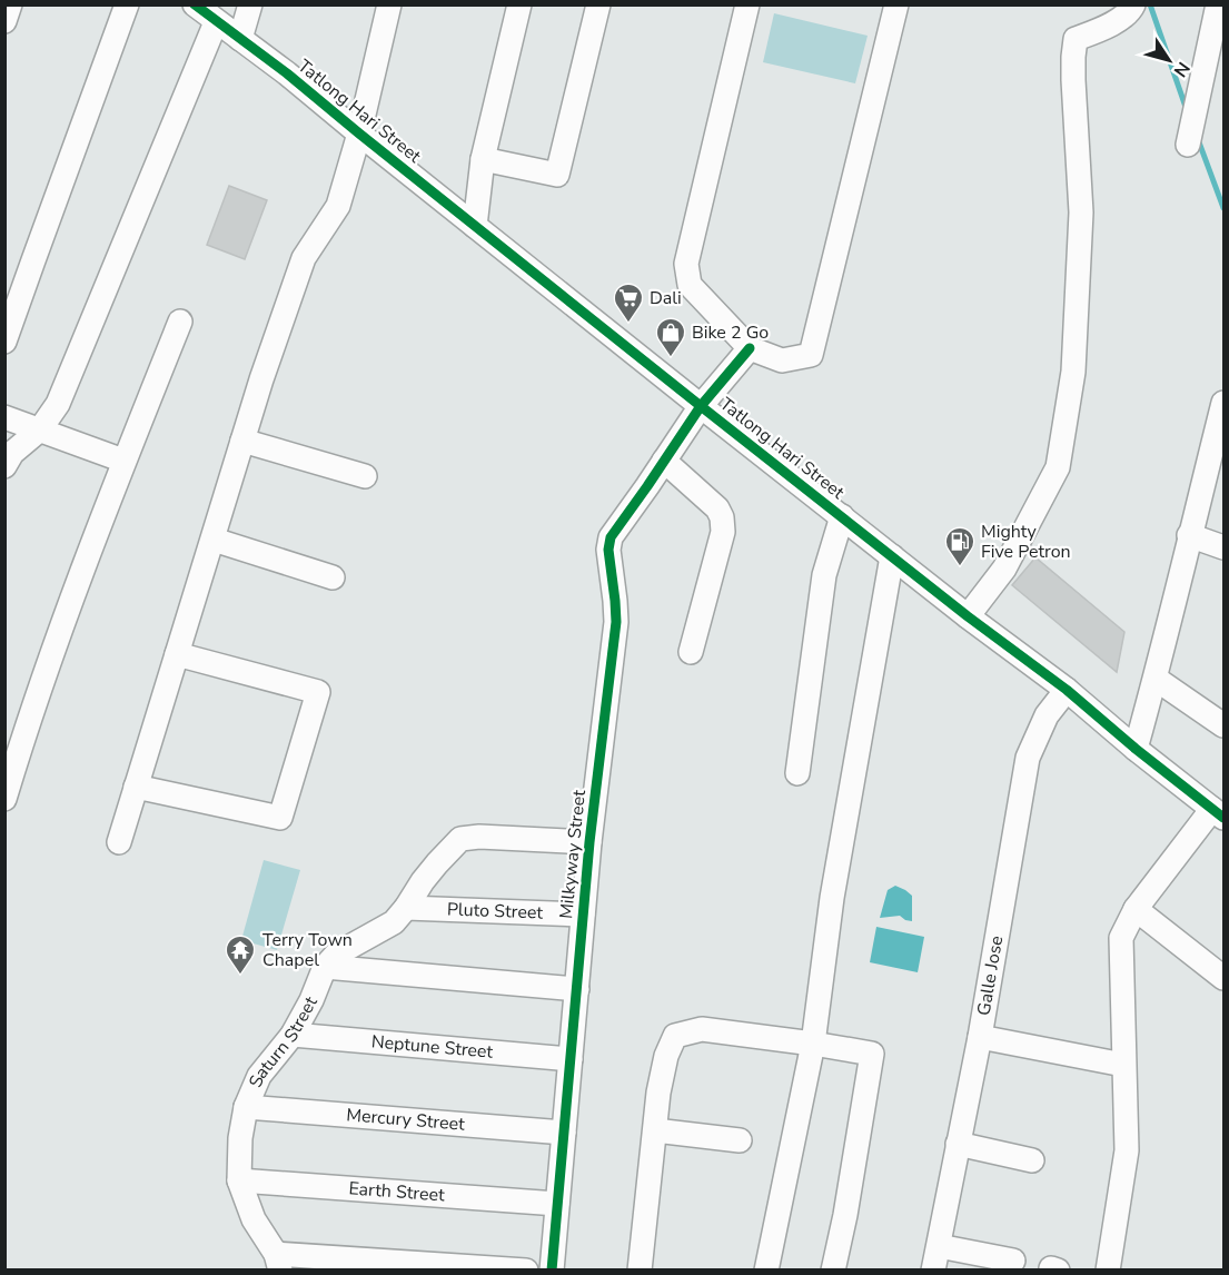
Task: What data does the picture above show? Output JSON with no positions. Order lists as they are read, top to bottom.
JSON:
{
  "streets": {
    "street": [
      "Tatlong Hari Street",
      "Milkyway Street",
      "Pluto Street",
      "Galle Jose",
      "Saturn Street",
      "Neptune Street",
      "Mercury Street",
      "Earth Street"
    ]
  },
  "crossings": [
    ["Tatlong Hari Street", "Milkyway Street"],
    ["Tatlong Hari Street", "Galle Jose"],
    ["Milkyway Street", "Pluto Street"],
    ["Milkyway Street", "Saturn Street"],
    ["Milkyway Street", "Neptune Street"],
    ["Milkyway Street", "Mercury Street"],
    ["Milkyway Street", "Earth Street"],
    ["Pluto Street", "Saturn Street"],
    ["Saturn Street", "Neptune Street"],
    ["Saturn Street", "Mercury Street"],
    ["Saturn Street", "Earth Street"]
  ],
  "places": {
    "supermarket": ["Dali"],
    "shop": ["Bike 2 Go"],
    "fuel station": ["Mighty Five Petron"],
    "temple": ["Terry Town Chapel"]
  },
  "north": "bottom right"
}
